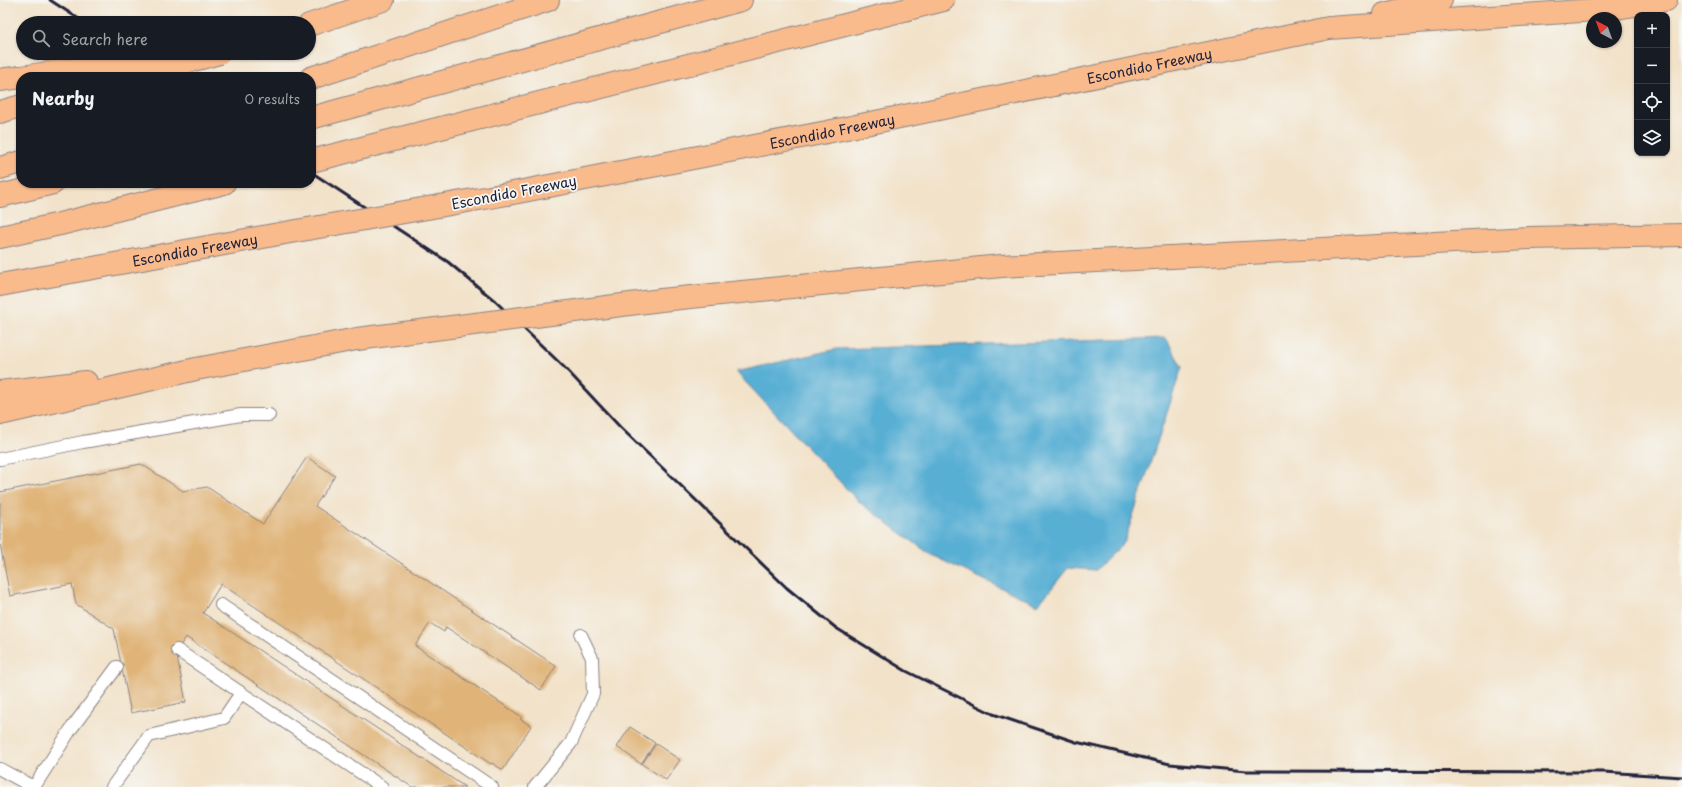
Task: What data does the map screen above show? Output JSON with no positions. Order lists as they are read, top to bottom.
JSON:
{
  "streets": {
    "highway": ["Escondido Freeway"]
  },
  "north": "top left",
  "page": {
    "map_buttons": ["+", "−"],
    "search": "Search here",
    "heading": ["Nearby", "0 results"]
  }
}
